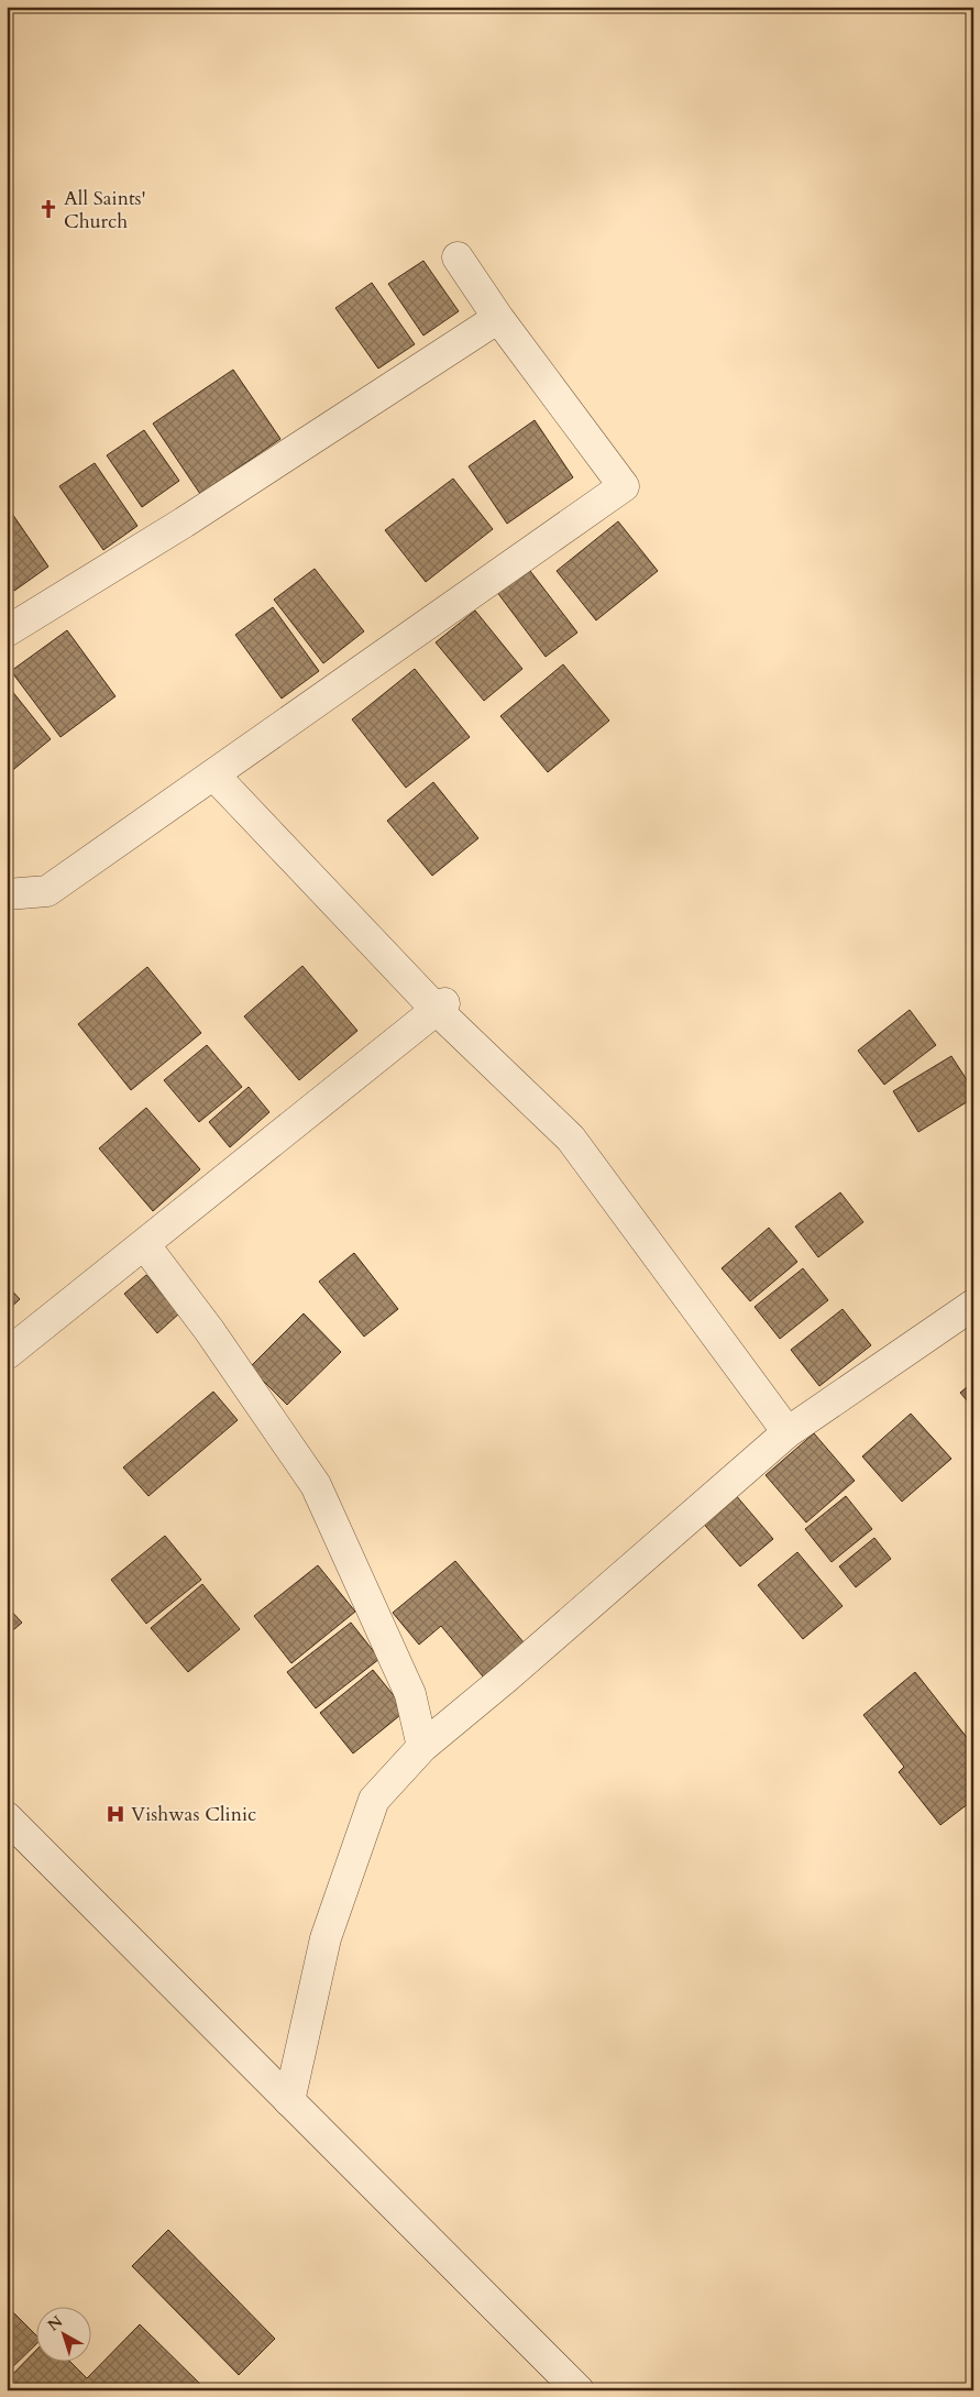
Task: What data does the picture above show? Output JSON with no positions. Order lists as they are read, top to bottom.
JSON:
{
  "places": {
    "church": ["All Saints' Church"],
    "hospital": ["Vishwas Clinic"]
  },
  "north": "top left"
}
